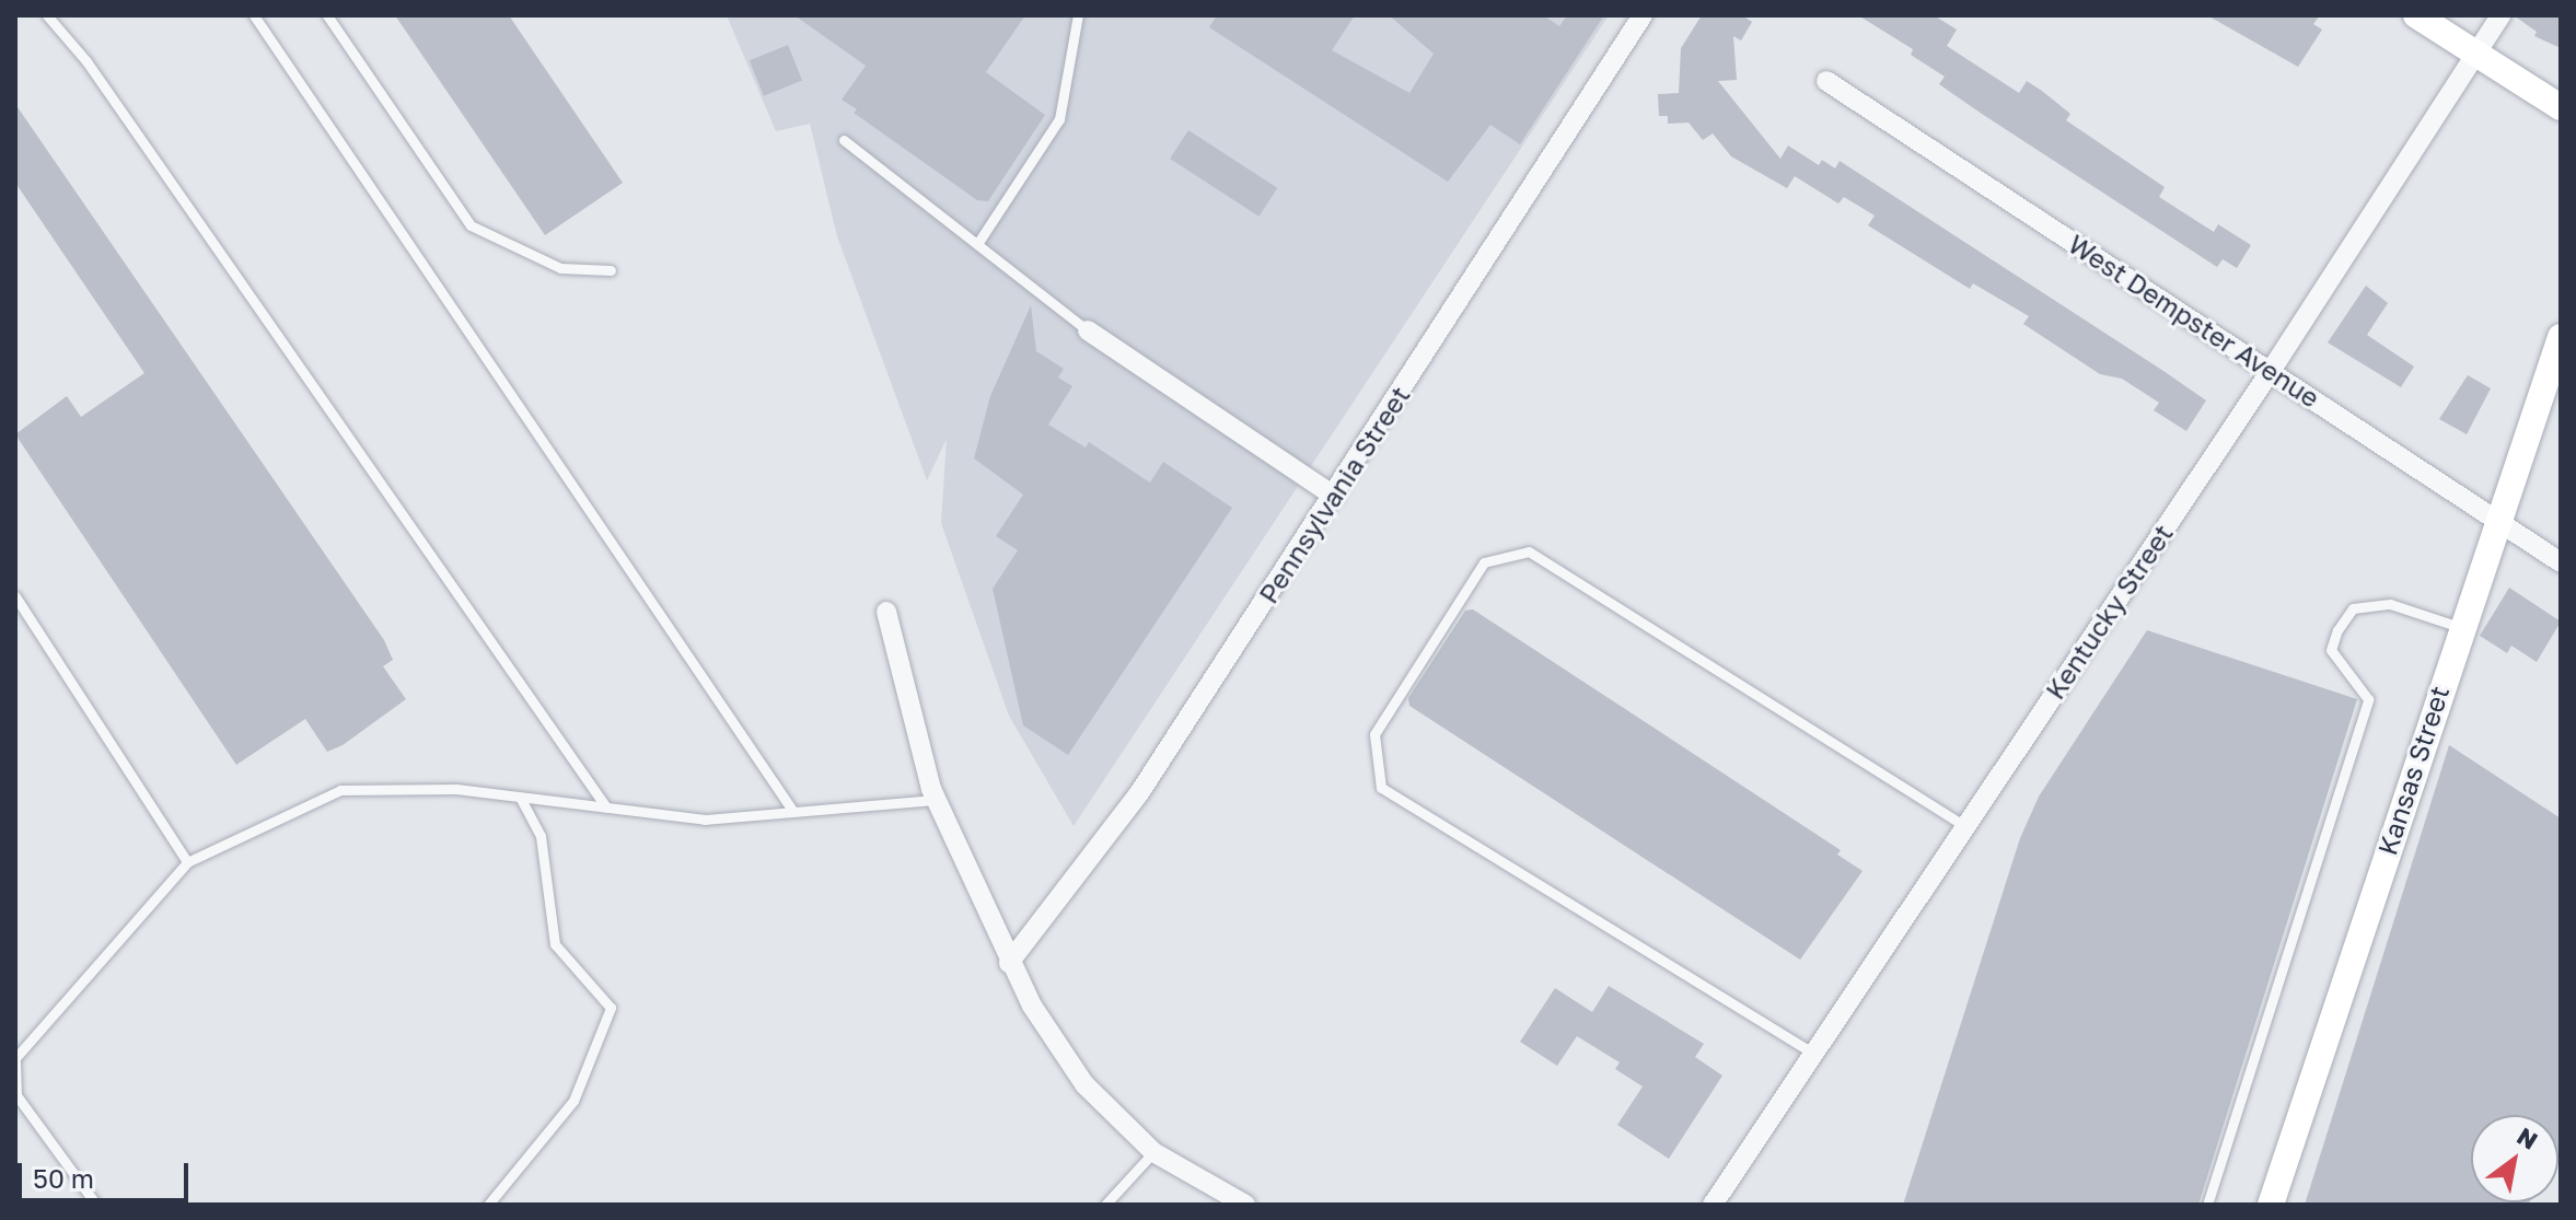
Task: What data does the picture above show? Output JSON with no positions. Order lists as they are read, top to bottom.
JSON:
{
  "streets": {
    "street": [
      "West Dempster Avenue",
      "Pennsylvania Street",
      "Kentucky Street",
      "Kansas Street"
    ]
  },
  "crossings": [
    ["West Dempster Avenue", "Kentucky Street"],
    ["West Dempster Avenue", "Kansas Street"]
  ],
  "scale_bar": "50 m",
  "north": "top right"
}
